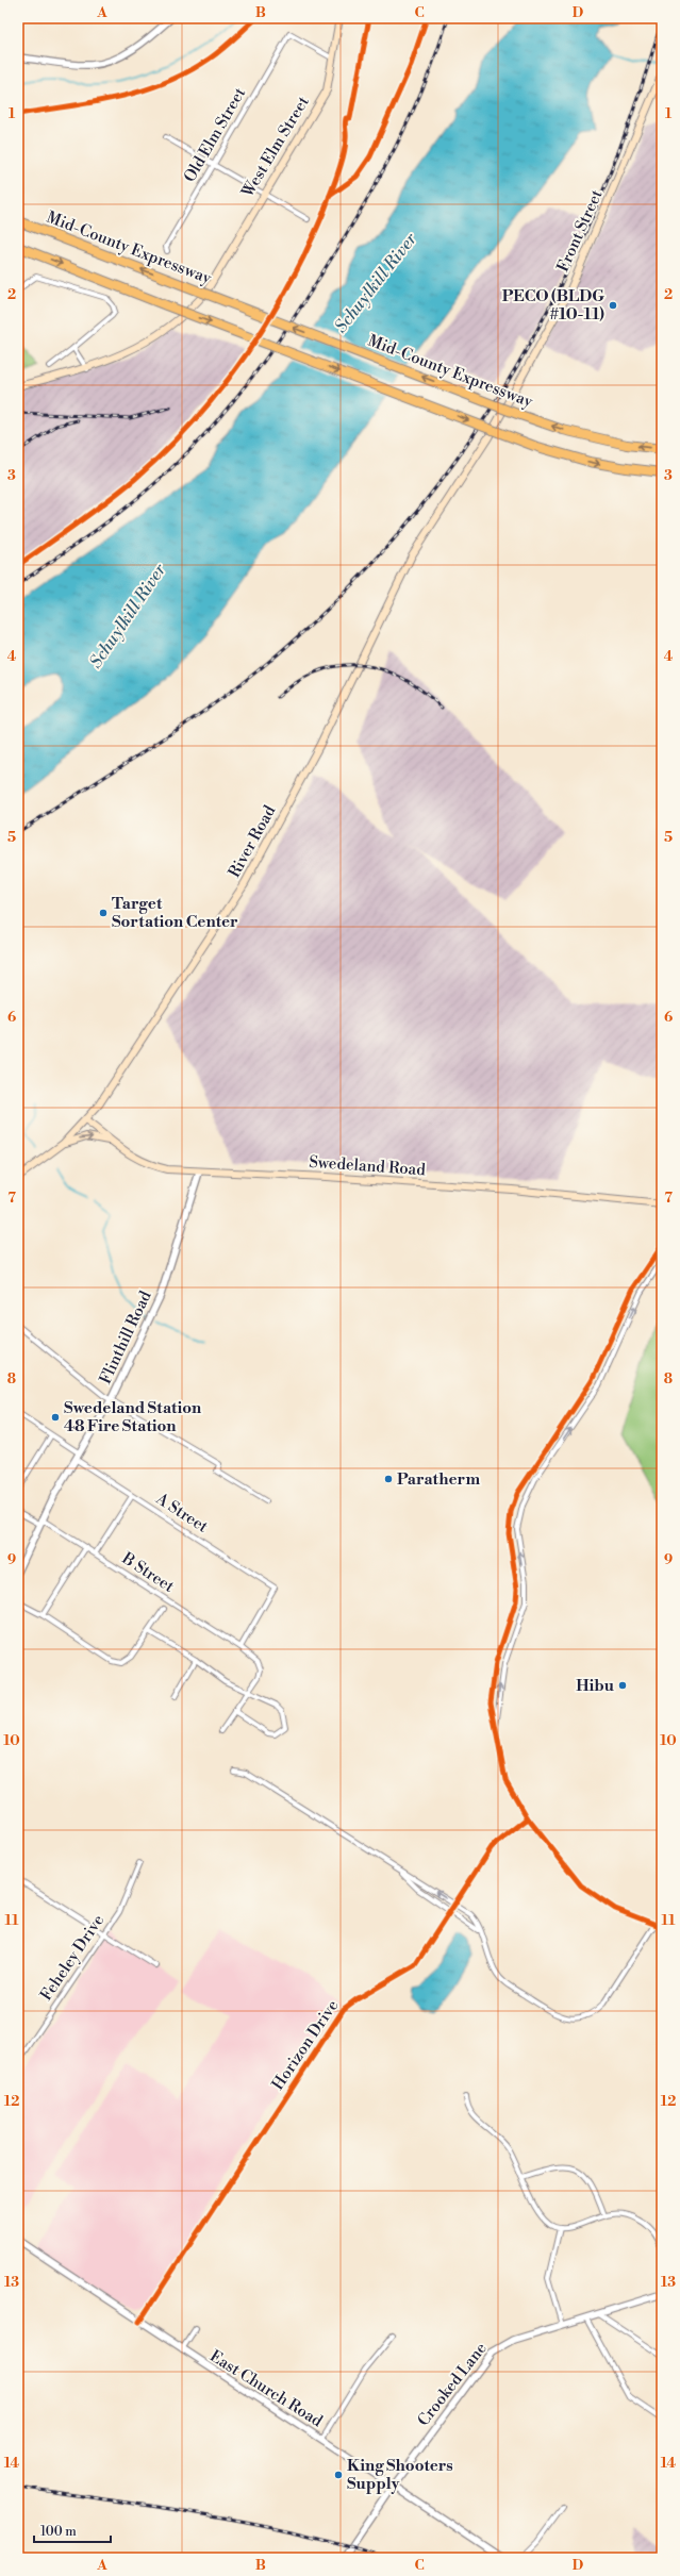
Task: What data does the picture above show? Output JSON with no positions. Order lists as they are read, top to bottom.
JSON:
{
  "streets": {
    "highway": ["Mid-County Expressway"],
    "main road": [
      "West Elm Street",
      "Front Street",
      "River Road",
      "Swedeland Road"
    ],
    "street": [
      "Old Elm Street",
      "Flinthill Road",
      "A Street",
      "B Street",
      "Feheley Drive",
      "Horizon Drive",
      "Crooked Lane",
      "East Church Road"
    ]
  },
  "crossings": [
    ["Old Elm Street", "West Elm Street"],
    ["Front Street", "River Road"],
    ["River Road", "Swedeland Road"],
    ["Swedeland Road", "Flinthill Road"],
    ["Flinthill Road", "A Street"],
    ["Flinthill Road", "B Street"],
    ["A Street", "B Street"],
    ["Horizon Drive", "East Church Road"],
    ["Crooked Lane", "East Church Road"]
  ],
  "water": ["Schuylkill River"],
  "places": [
    "PECO (BLDG #10-11)",
    "Target Sortation Center",
    "Swedeland Station 48 Fire Station",
    "Paratherm",
    "Hibu",
    "King Shooters Supply"
  ],
  "scale_bar": "100 m",
  "grid": {
    "columns": [
      "A",
      "B",
      "C",
      "D"
    ],
    "rows": [
      "1",
      "2",
      "3",
      "4",
      "5",
      "6",
      "7",
      "8",
      "9",
      "10",
      "11",
      "12",
      "13",
      "14"
    ]
  }
}
